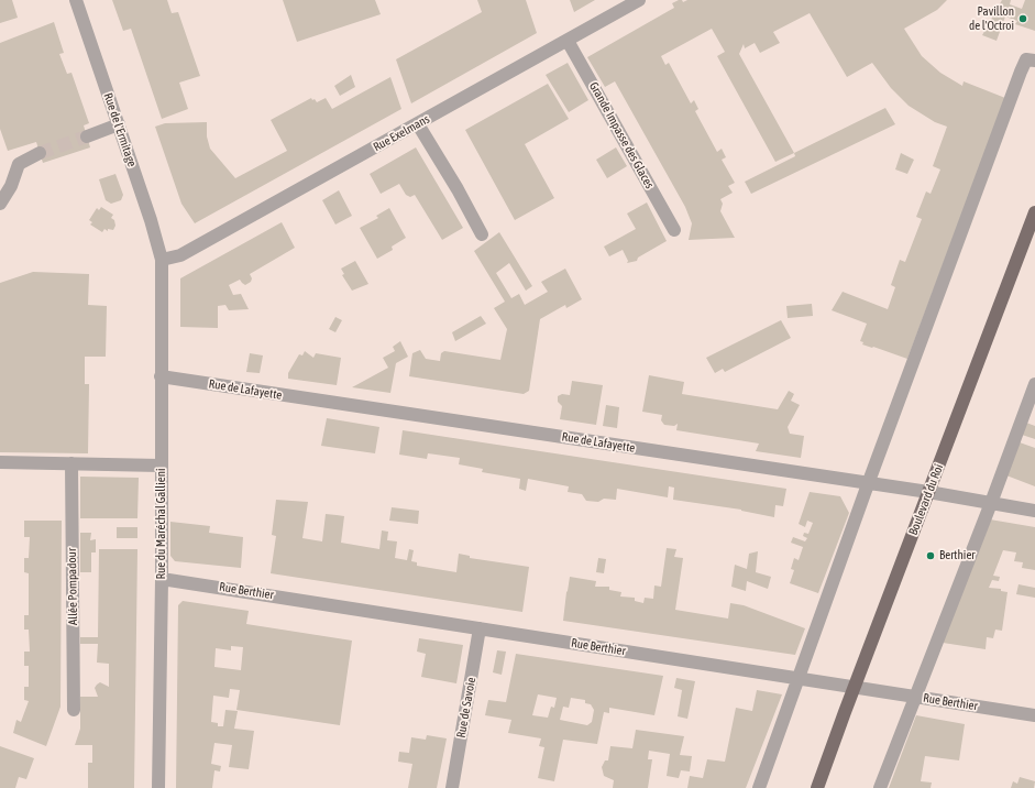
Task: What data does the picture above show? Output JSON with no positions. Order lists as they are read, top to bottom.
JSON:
{
  "streets": {
    "main road": ["Boulevard du Roi"],
    "street": [
      "Rue de l'Ermitage",
      "Rue Exelmans",
      "Grande Impasse des Glaces",
      "Rue de Lafayette",
      "Rue du Maréchal Gallieni",
      "Allée Pompadour",
      "Rue Berthier",
      "Rue de Savoie"
    ]
  },
  "crossings": [
    ["Rue de l'Ermitage", "Rue Exelmans"],
    ["Rue de l'Ermitage", "Rue du Maréchal Gallieni"],
    ["Rue Exelmans", "Grande Impasse des Glaces"],
    ["Rue Exelmans", "Rue du Maréchal Gallieni"],
    ["Rue de Lafayette", "Boulevard du Roi"],
    ["Rue de Lafayette", "Rue du Maréchal Gallieni"],
    ["Boulevard du Roi", "Rue Berthier"],
    ["Rue du Maréchal Gallieni", "Rue Berthier"],
    ["Rue Berthier", "Rue de Savoie"]
  ],
  "places": ["Pavillon de l'Octroi", "Berthier"]
}
